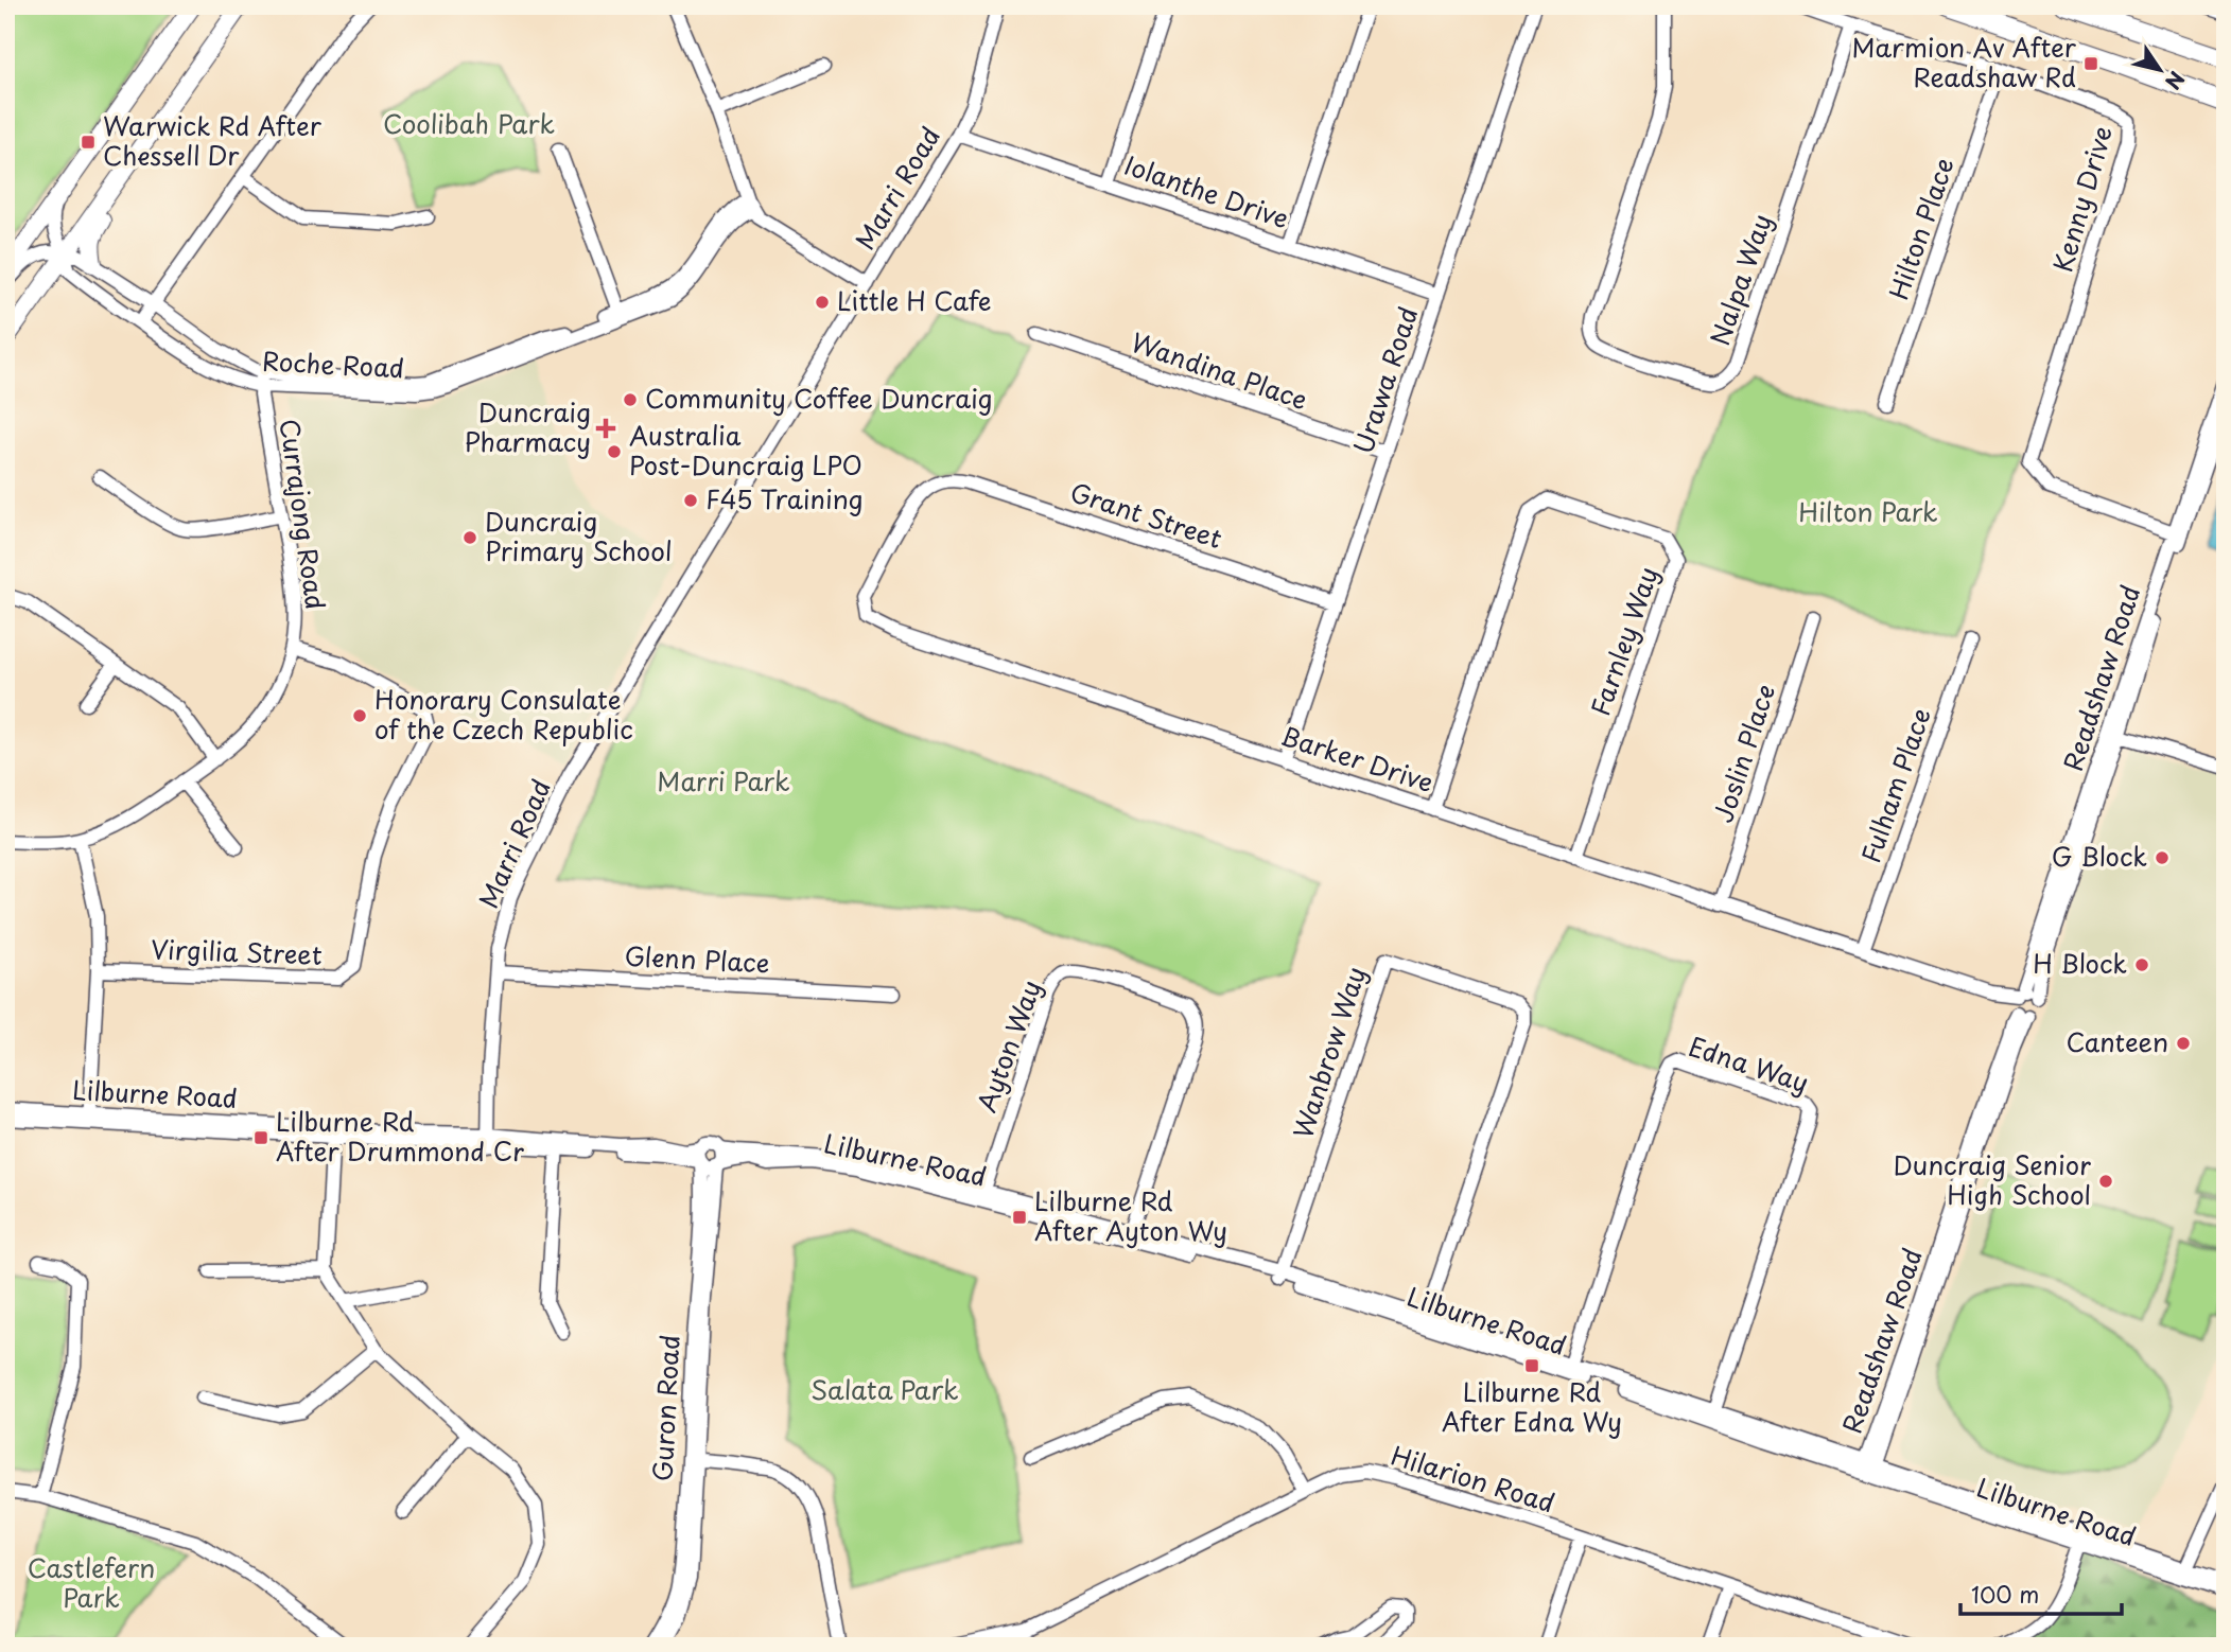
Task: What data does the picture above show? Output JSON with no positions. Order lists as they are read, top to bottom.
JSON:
{
  "streets": {
    "street": [
      "Marri Road",
      "Iolanthe Drive",
      "Kenny Drive",
      "Hilton Place",
      "Nalpa Way",
      "Roche Road",
      "Wandina Place",
      "Urawa Road",
      "Currajong Road",
      "Grant Street",
      "Farnley Way",
      "Readshaw Road",
      "Joslin Place",
      "Barker Drive",
      "Fulham Place",
      "Virgilia Street",
      "Glenn Place",
      "Ayton Way",
      "Wanbrow Way",
      "Edna Way",
      "Lilburne Road",
      "Guron Road",
      "Hilarion Road"
    ]
  },
  "crossings": [
    ["Marri Road", "Iolanthe Drive"],
    ["Marri Road", "Glenn Place"],
    ["Marri Road", "Lilburne Road"],
    ["Iolanthe Drive", "Urawa Road"],
    ["Kenny Drive", "Hilton Place"],
    ["Kenny Drive", "Nalpa Way"],
    ["Kenny Drive", "Readshaw Road"],
    ["Roche Road", "Currajong Road"],
    ["Wandina Place", "Urawa Road"],
    ["Urawa Road", "Grant Street"],
    ["Urawa Road", "Barker Drive"],
    ["Currajong Road", "Virgilia Street"],
    ["Grant Street", "Barker Drive"],
    ["Farnley Way", "Barker Drive"],
    ["Readshaw Road", "Barker Drive"],
    ["Readshaw Road", "Lilburne Road"],
    ["Joslin Place", "Barker Drive"],
    ["Barker Drive", "Fulham Place"],
    ["Ayton Way", "Lilburne Road"],
    ["Wanbrow Way", "Lilburne Road"],
    ["Edna Way", "Lilburne Road"],
    ["Lilburne Road", "Guron Road"]
  ],
  "parks": [
    "Coolibah Park",
    "Hilton Park",
    "Marri Park",
    "Salata Park",
    "Castlefern Park"
  ],
  "places": {
    "transit": [
      "Marmion Av After Readshaw Rd",
      "Warwick Rd After Chessell Dr",
      "Lilburne Rd After Drummond Cr",
      "Lilburne Rd After Ayton Wy",
      "Lilburne Rd After Edna Wy"
    ],
    "other": [
      "Little H Cafe",
      "Community Coffee Duncraig",
      "Australia Post-Duncraig LPO",
      "F45 Training",
      "Duncraig Primary School",
      "Honorary Consulate of the Czech Republic",
      "G Block",
      "H Block",
      "Canteen",
      "Duncraig Senior High School"
    ],
    "health": ["Duncraig Pharmacy"]
  },
  "scale_bar": "100 m",
  "north": "bottom right"
}
